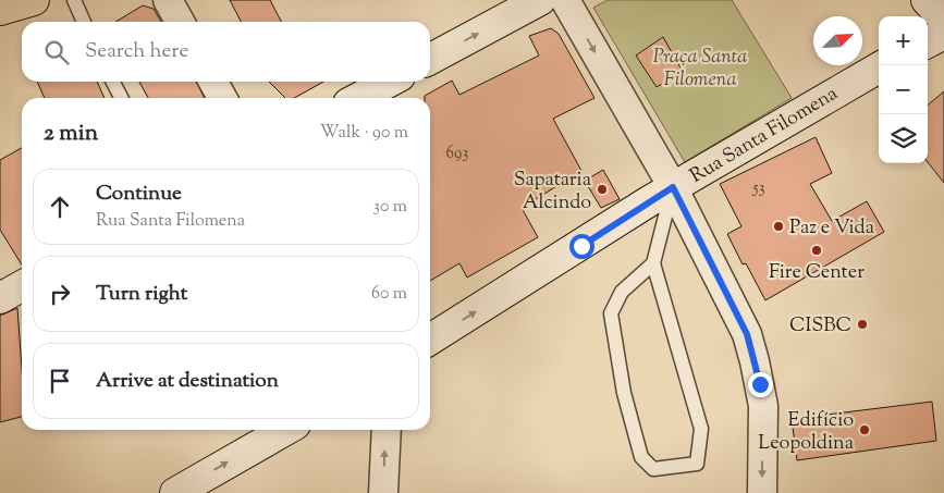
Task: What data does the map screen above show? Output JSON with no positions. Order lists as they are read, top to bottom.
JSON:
{
  "streets": {
    "street": ["Rua Santa Filomena"]
  },
  "parks": ["Praça Santa Filomena"],
  "places": [
    "Sapataria Alcindo",
    "Paz e Vida",
    "Fire Center",
    "CISBC",
    "Edifício Leopoldina"
  ],
  "house_numbers": ["693", "53"],
  "north": "top right",
  "page": {
    "map_buttons": ["+", "−"],
    "search": "Search here",
    "heading": ["2 min", "Walk · 90 m"],
    "list": [
      ["Continue", "Rua Santa Filomena", "30 m"],
      ["Turn right", "60 m"],
      "Arrive at destination"
    ]
  }
}
